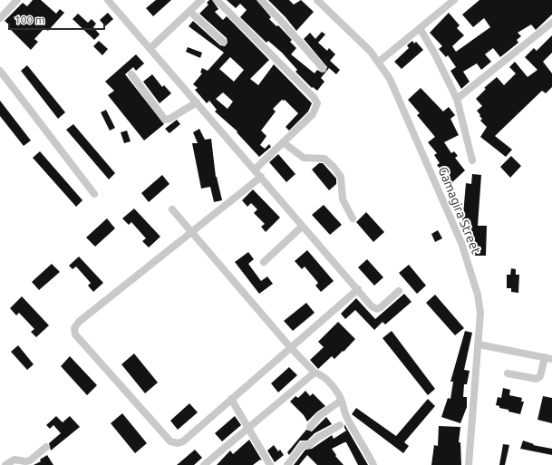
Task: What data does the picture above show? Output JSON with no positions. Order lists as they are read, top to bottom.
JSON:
{
  "streets": {
    "street": ["Gamagira Street"]
  },
  "scale_bar": "100 m"
}
